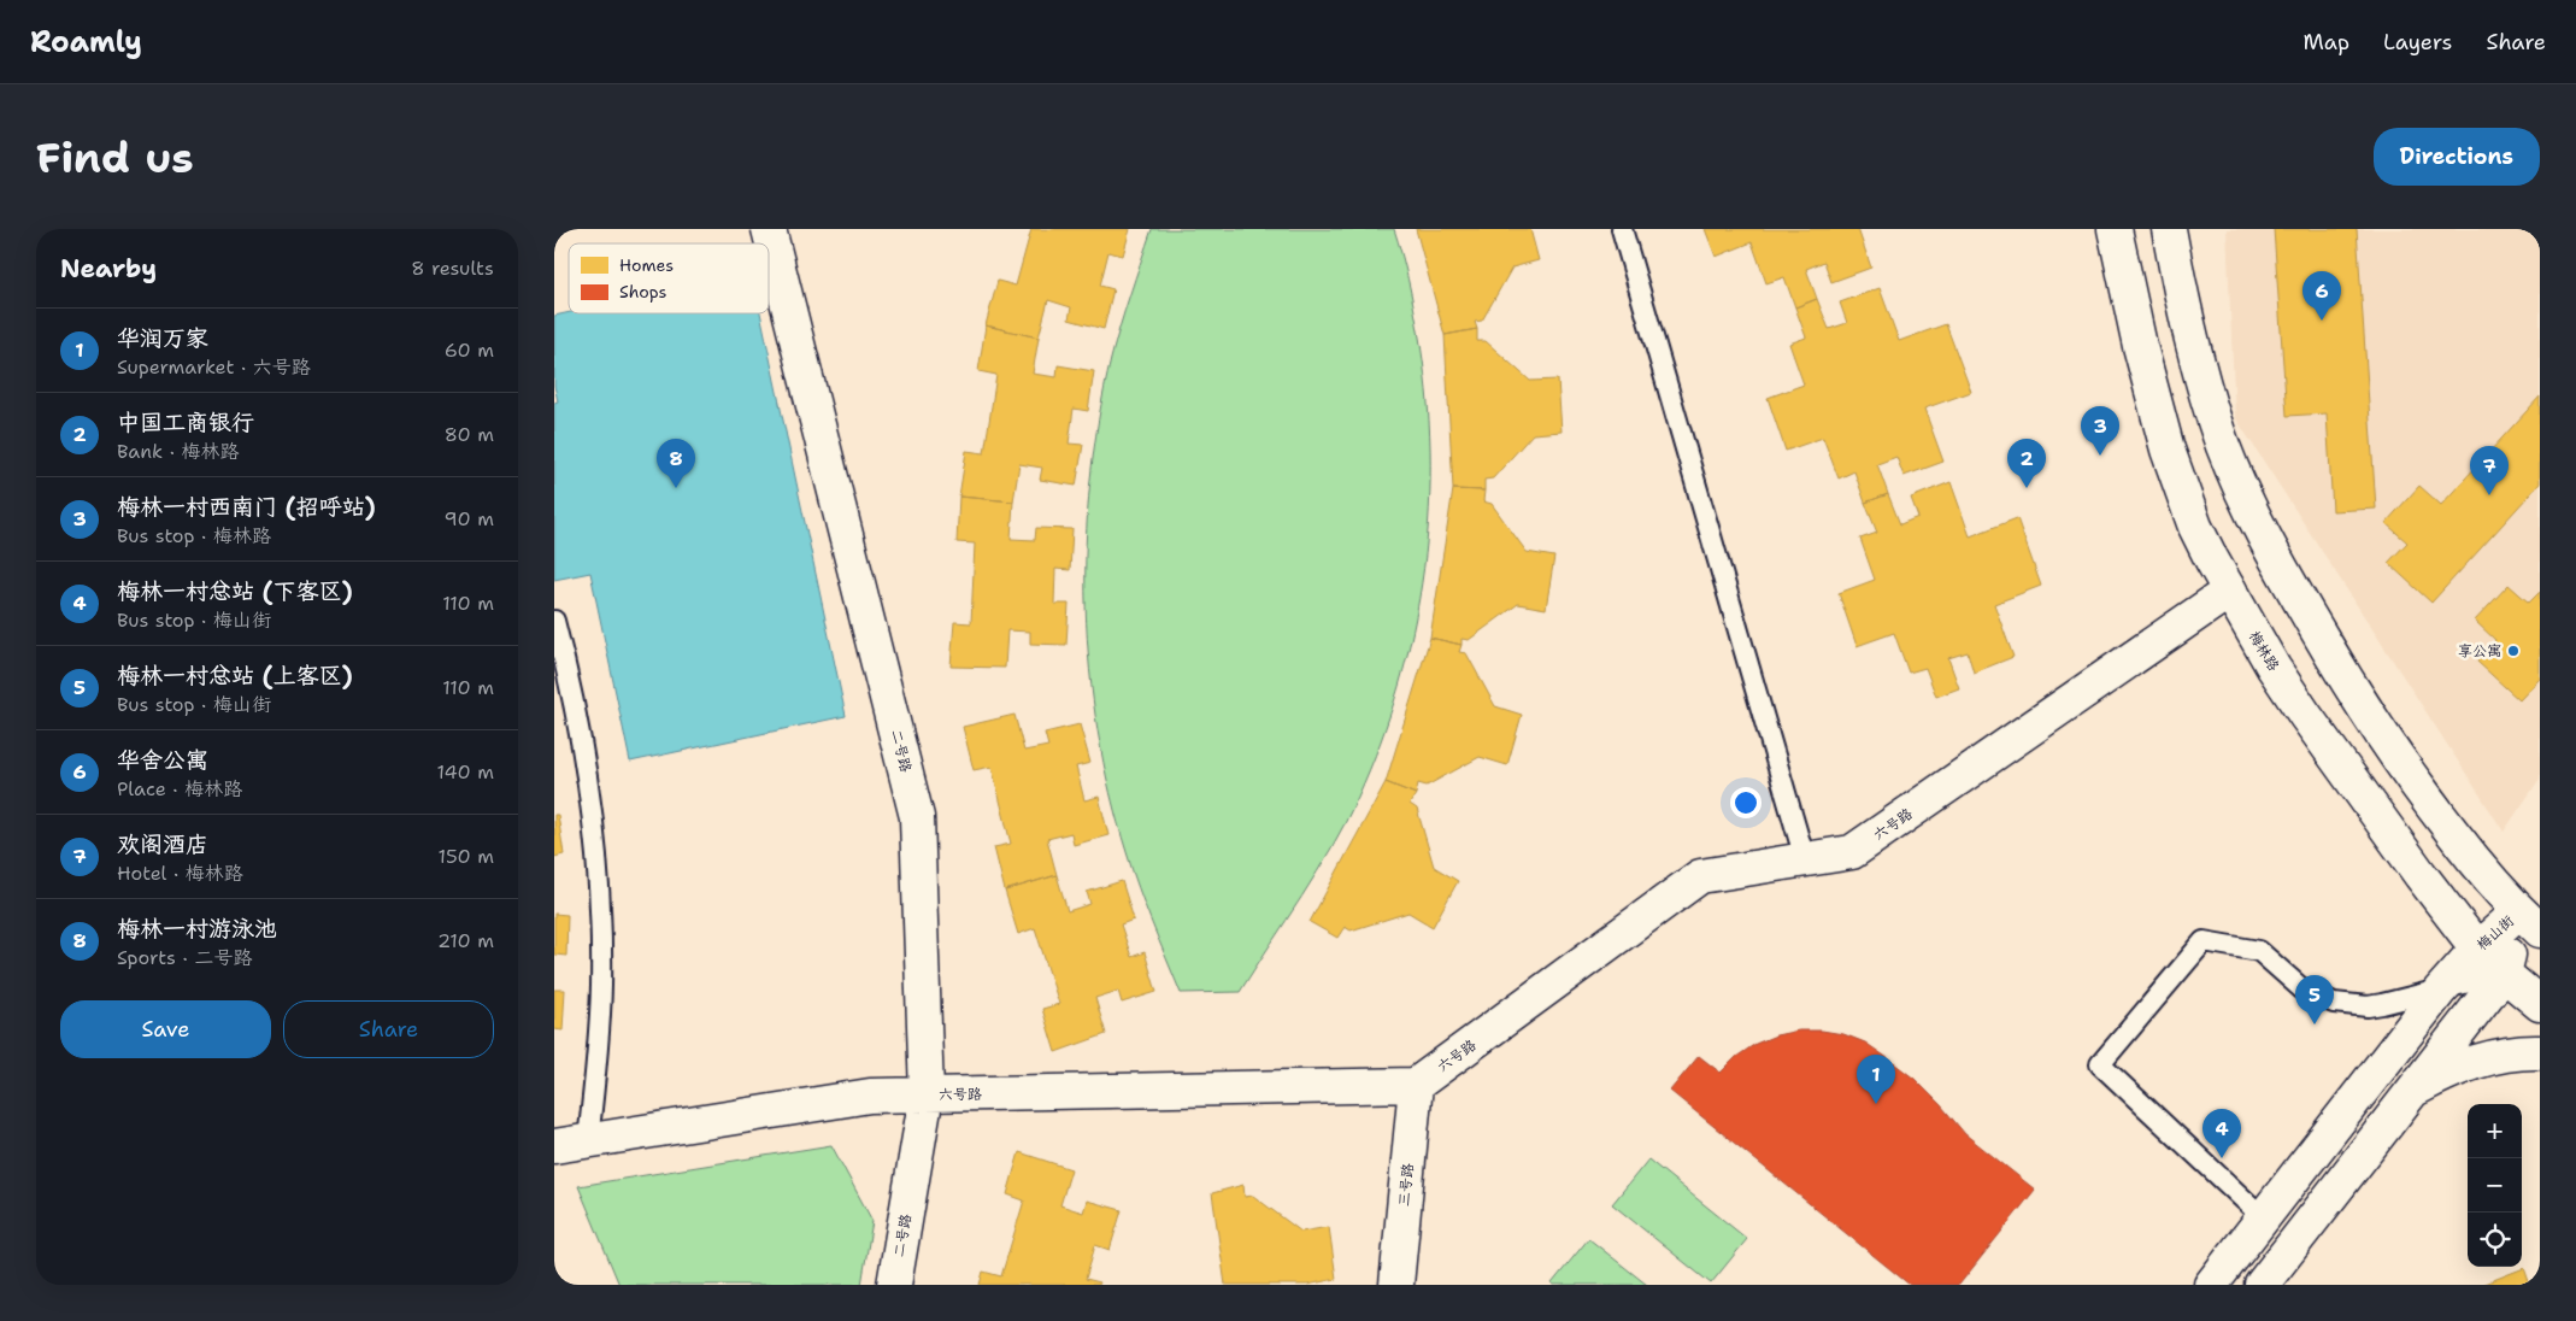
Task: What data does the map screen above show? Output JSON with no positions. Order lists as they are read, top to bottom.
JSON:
{
  "streets": {
    "street": [
      "梅林路",
      "二号路",
      "六号路",
      "梅山街",
      "三号路"
    ]
  },
  "crossings": [
    ["梅林路", "六号路"],
    ["梅林路", "梅山街"],
    ["二号路", "六号路"],
    ["六号路", "三号路"]
  ],
  "places": ["享公寓"],
  "legend": ["Homes", "Shops"],
  "page": {
    "header": "Roamly",
    "nav": ["Map", "Layers", "Share"],
    "buttons": [
      "Directions",
      ["Save", "Share"]
    ],
    "title": "Find us",
    "heading": ["Nearby", "8 results"],
    "pins": [
      "6",
      "3",
      "2",
      "8",
      "7",
      "5",
      "1",
      "4"
    ],
    "list": [
      {
        "mark": "1",
        "name": "华润万家",
        "note": "Supermarket · 六号路",
        "value": "60 m"
      },
      {
        "mark": "2",
        "name": "中国工商银行",
        "note": "Bank · 梅林路",
        "value": "80 m"
      },
      {
        "mark": "3",
        "name": "梅林一村西南门 (招呼站)",
        "note": "Bus stop · 梅林路",
        "value": "90 m"
      },
      {
        "mark": "4",
        "name": "梅林一村总站 (下客区)",
        "note": "Bus stop · 梅山街",
        "value": "110 m"
      },
      {
        "mark": "5",
        "name": "梅林一村总站 (上客区)",
        "note": "Bus stop · 梅山街",
        "value": "110 m"
      },
      {
        "mark": "6",
        "name": "华舍公寓",
        "note": "Place · 梅林路",
        "value": "140 m"
      },
      {
        "mark": "7",
        "name": "欢阁酒店",
        "note": "Hotel · 梅林路",
        "value": "150 m"
      },
      {
        "mark": "8",
        "name": "梅林一村游泳池",
        "note": "Sports · 二号路",
        "value": "210 m"
      }
    ],
    "map_buttons": ["+", "−"]
  }
}
